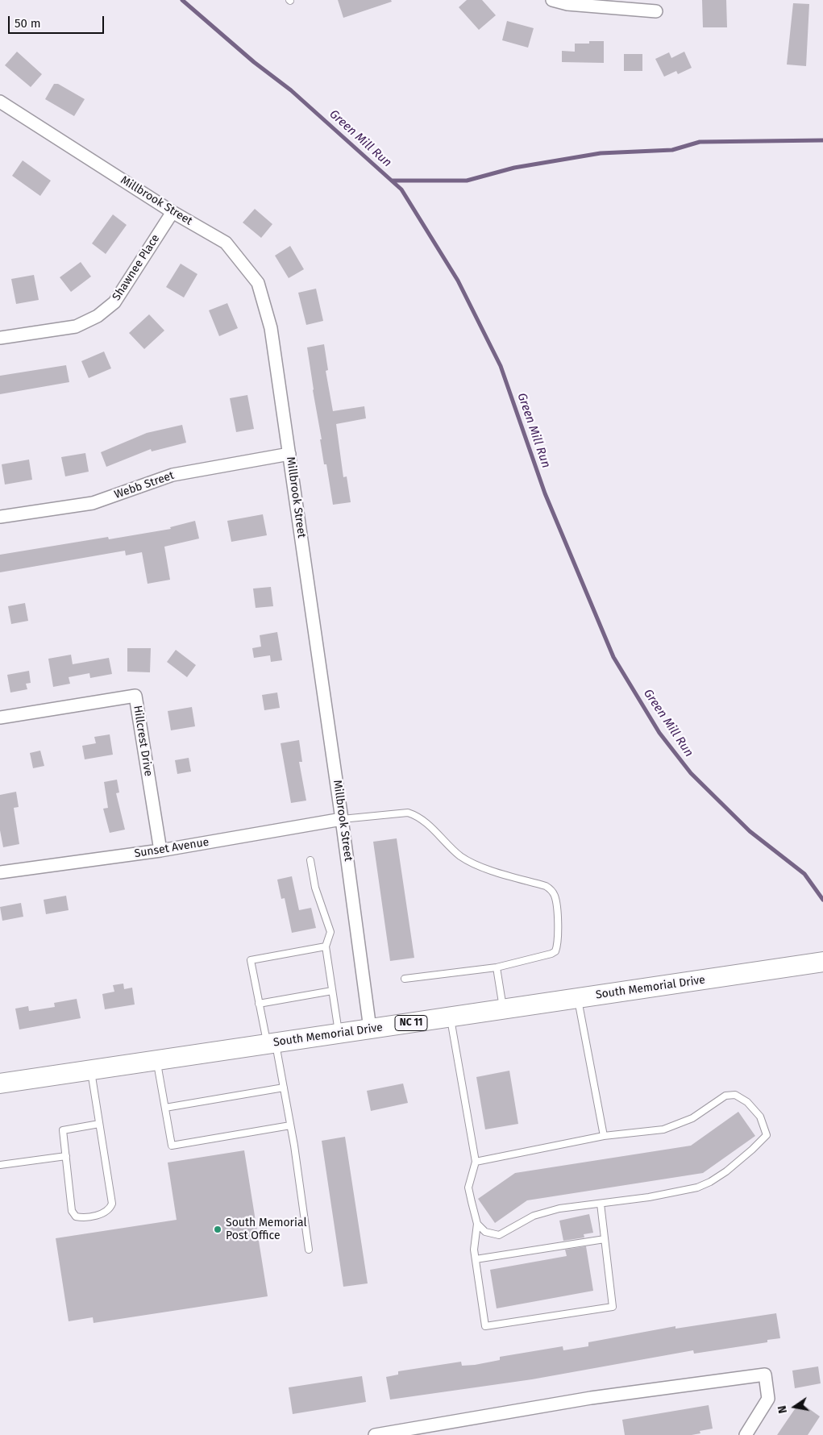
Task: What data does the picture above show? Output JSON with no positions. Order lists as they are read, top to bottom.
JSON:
{
  "streets": {
    "main road": ["South Memorial Drive", "NC 11"],
    "street": [
      "Millbrook Street",
      "Shawnee Place",
      "Webb Street",
      "Hillcrest Drive",
      "Sunset Avenue"
    ]
  },
  "crossings": [
    ["Millbrook Street", "Shawnee Place"],
    ["Millbrook Street", "Webb Street"],
    ["Millbrook Street", "Sunset Avenue"],
    ["Millbrook Street", "South Memorial Drive"],
    ["Hillcrest Drive", "Sunset Avenue"]
  ],
  "water": ["Green Mill Run"],
  "places": ["South Memorial Post Office"],
  "scale_bar": "50 m",
  "north": "left"
}
